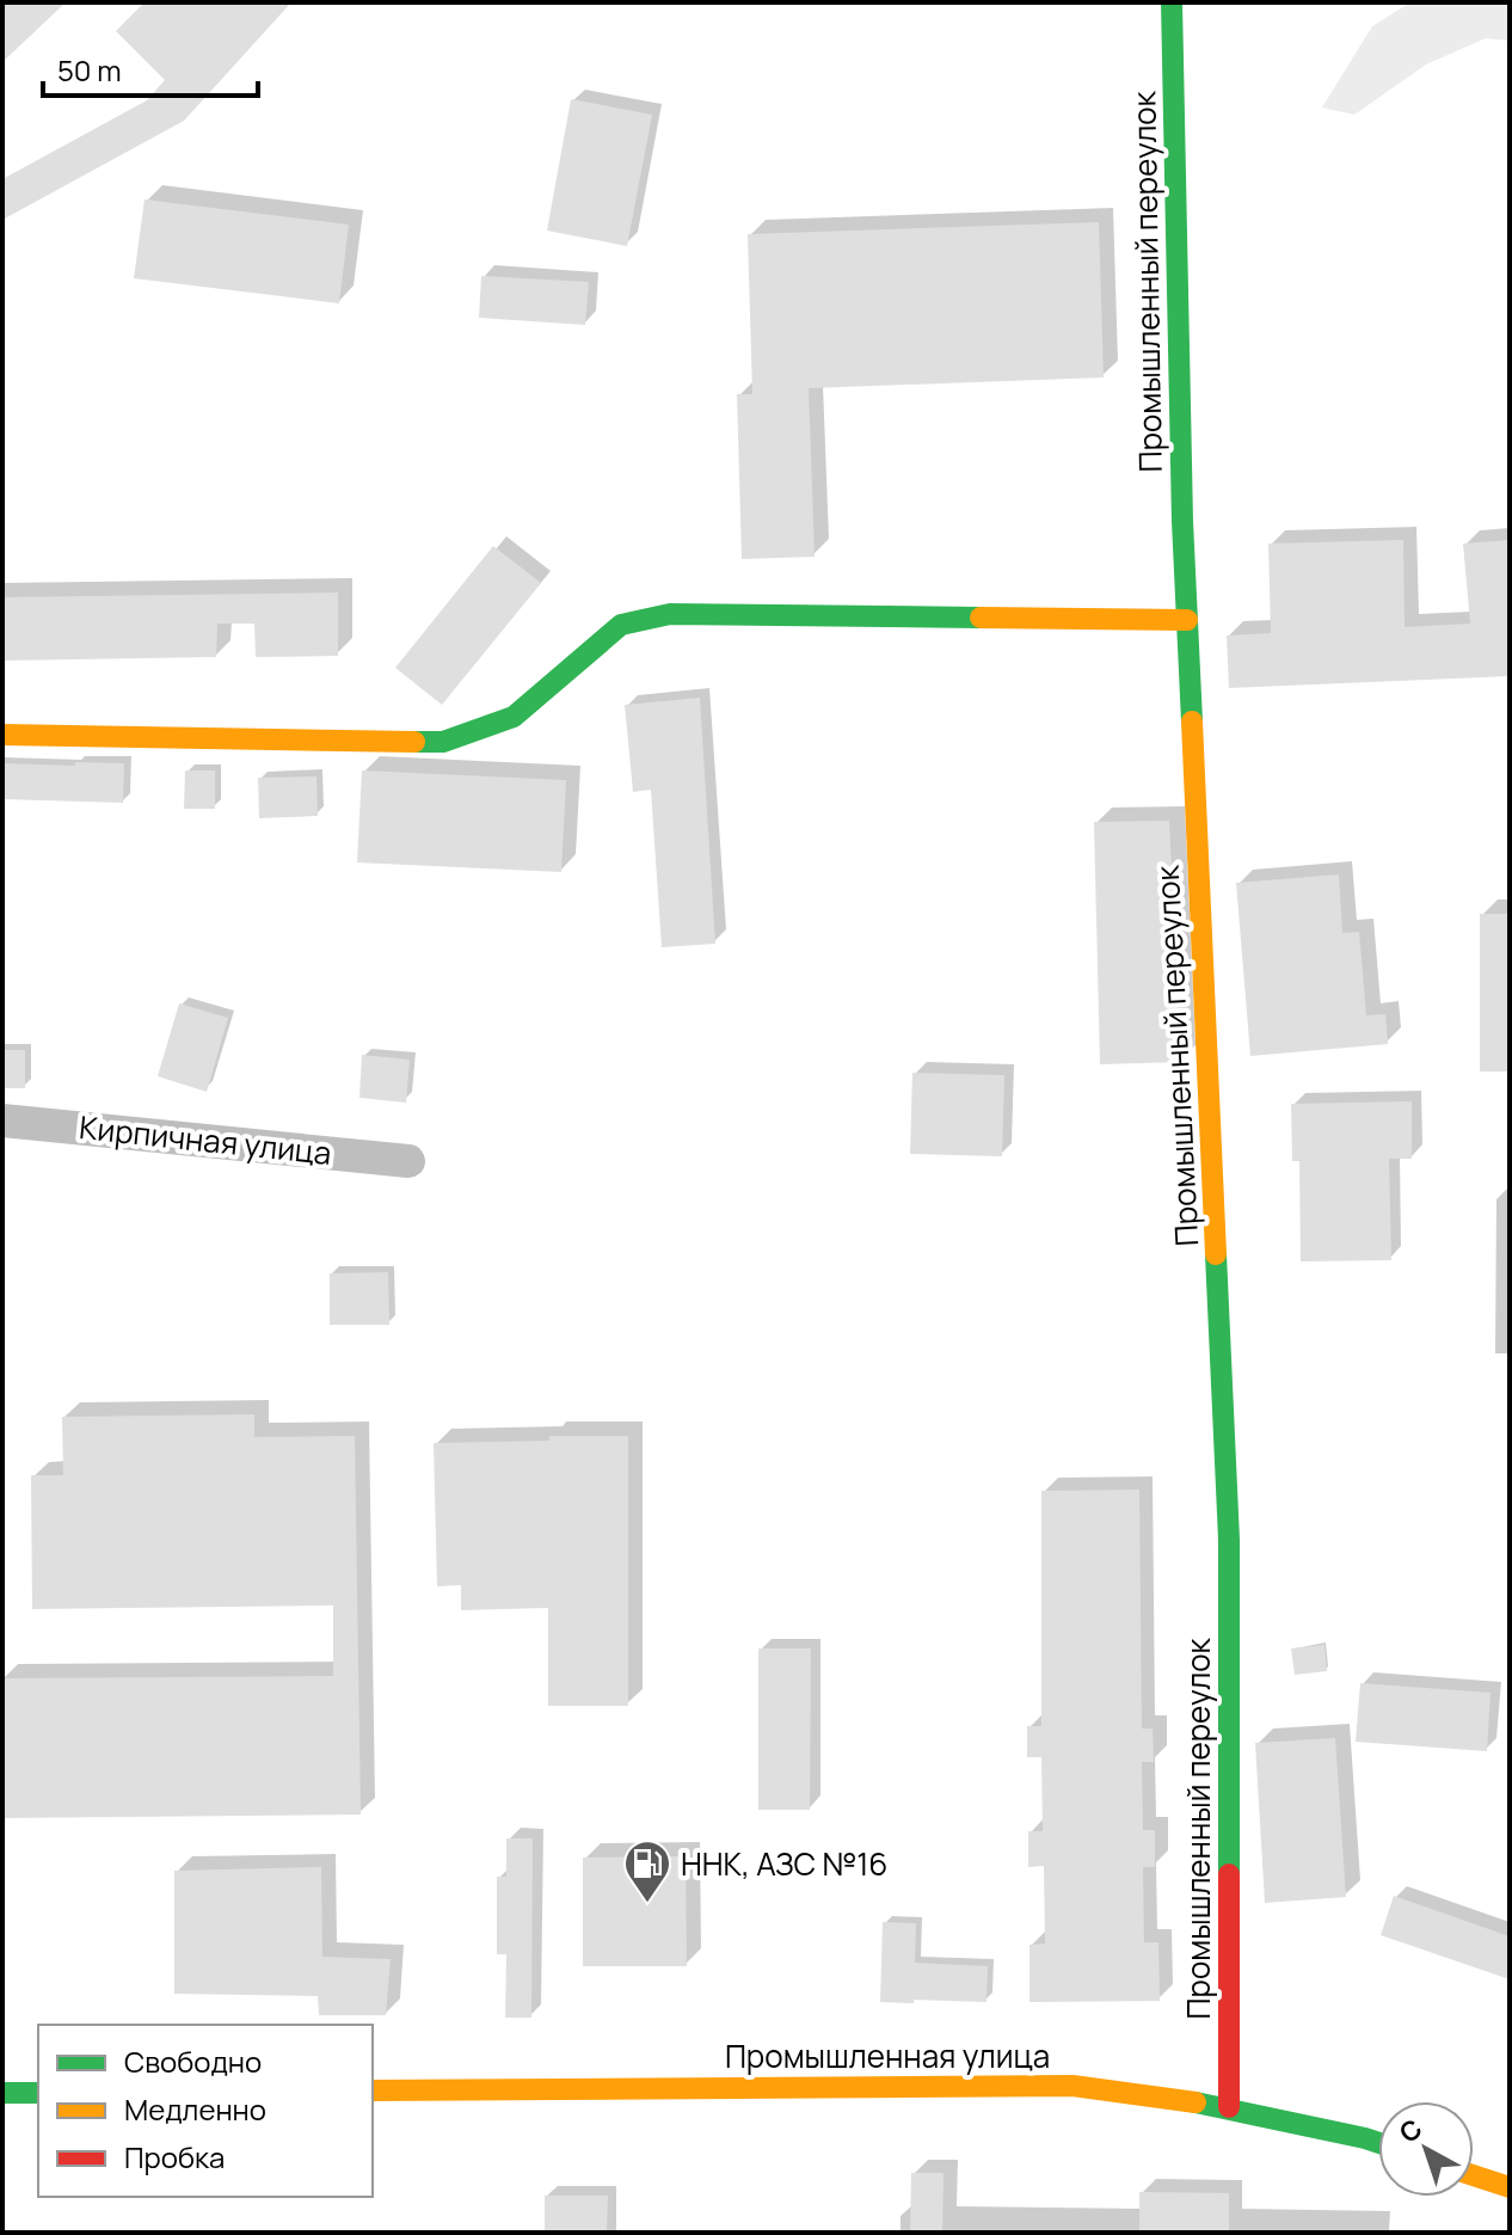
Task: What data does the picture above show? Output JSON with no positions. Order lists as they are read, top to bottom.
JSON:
{
  "streets": {
    "street": ["Промышленный переулок", "Кирпичная улица", "Промышленная улица"]
  },
  "crossings": [
    ["Промышленный переулок", "Промышленная улица"]
  ],
  "places": {
    "fuel station": ["ННК, АЗС №16"]
  },
  "legend": ["Свободно", "Медленно", "Пробка"],
  "scale_bar": "50 m",
  "north": "top left"
}
